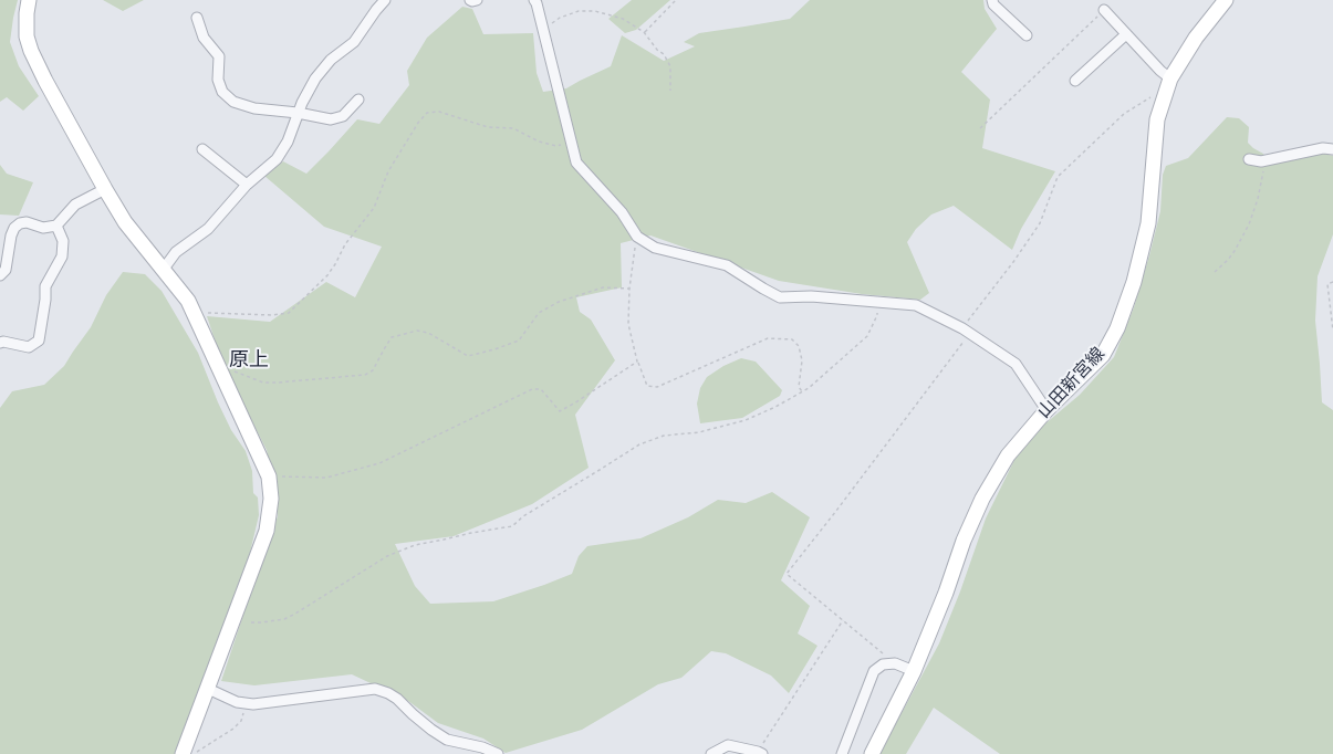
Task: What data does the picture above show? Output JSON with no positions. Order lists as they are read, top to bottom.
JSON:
{
  "streets": {
    "main road": ["山田新宮線"]
  },
  "districts": ["原上"]
}
